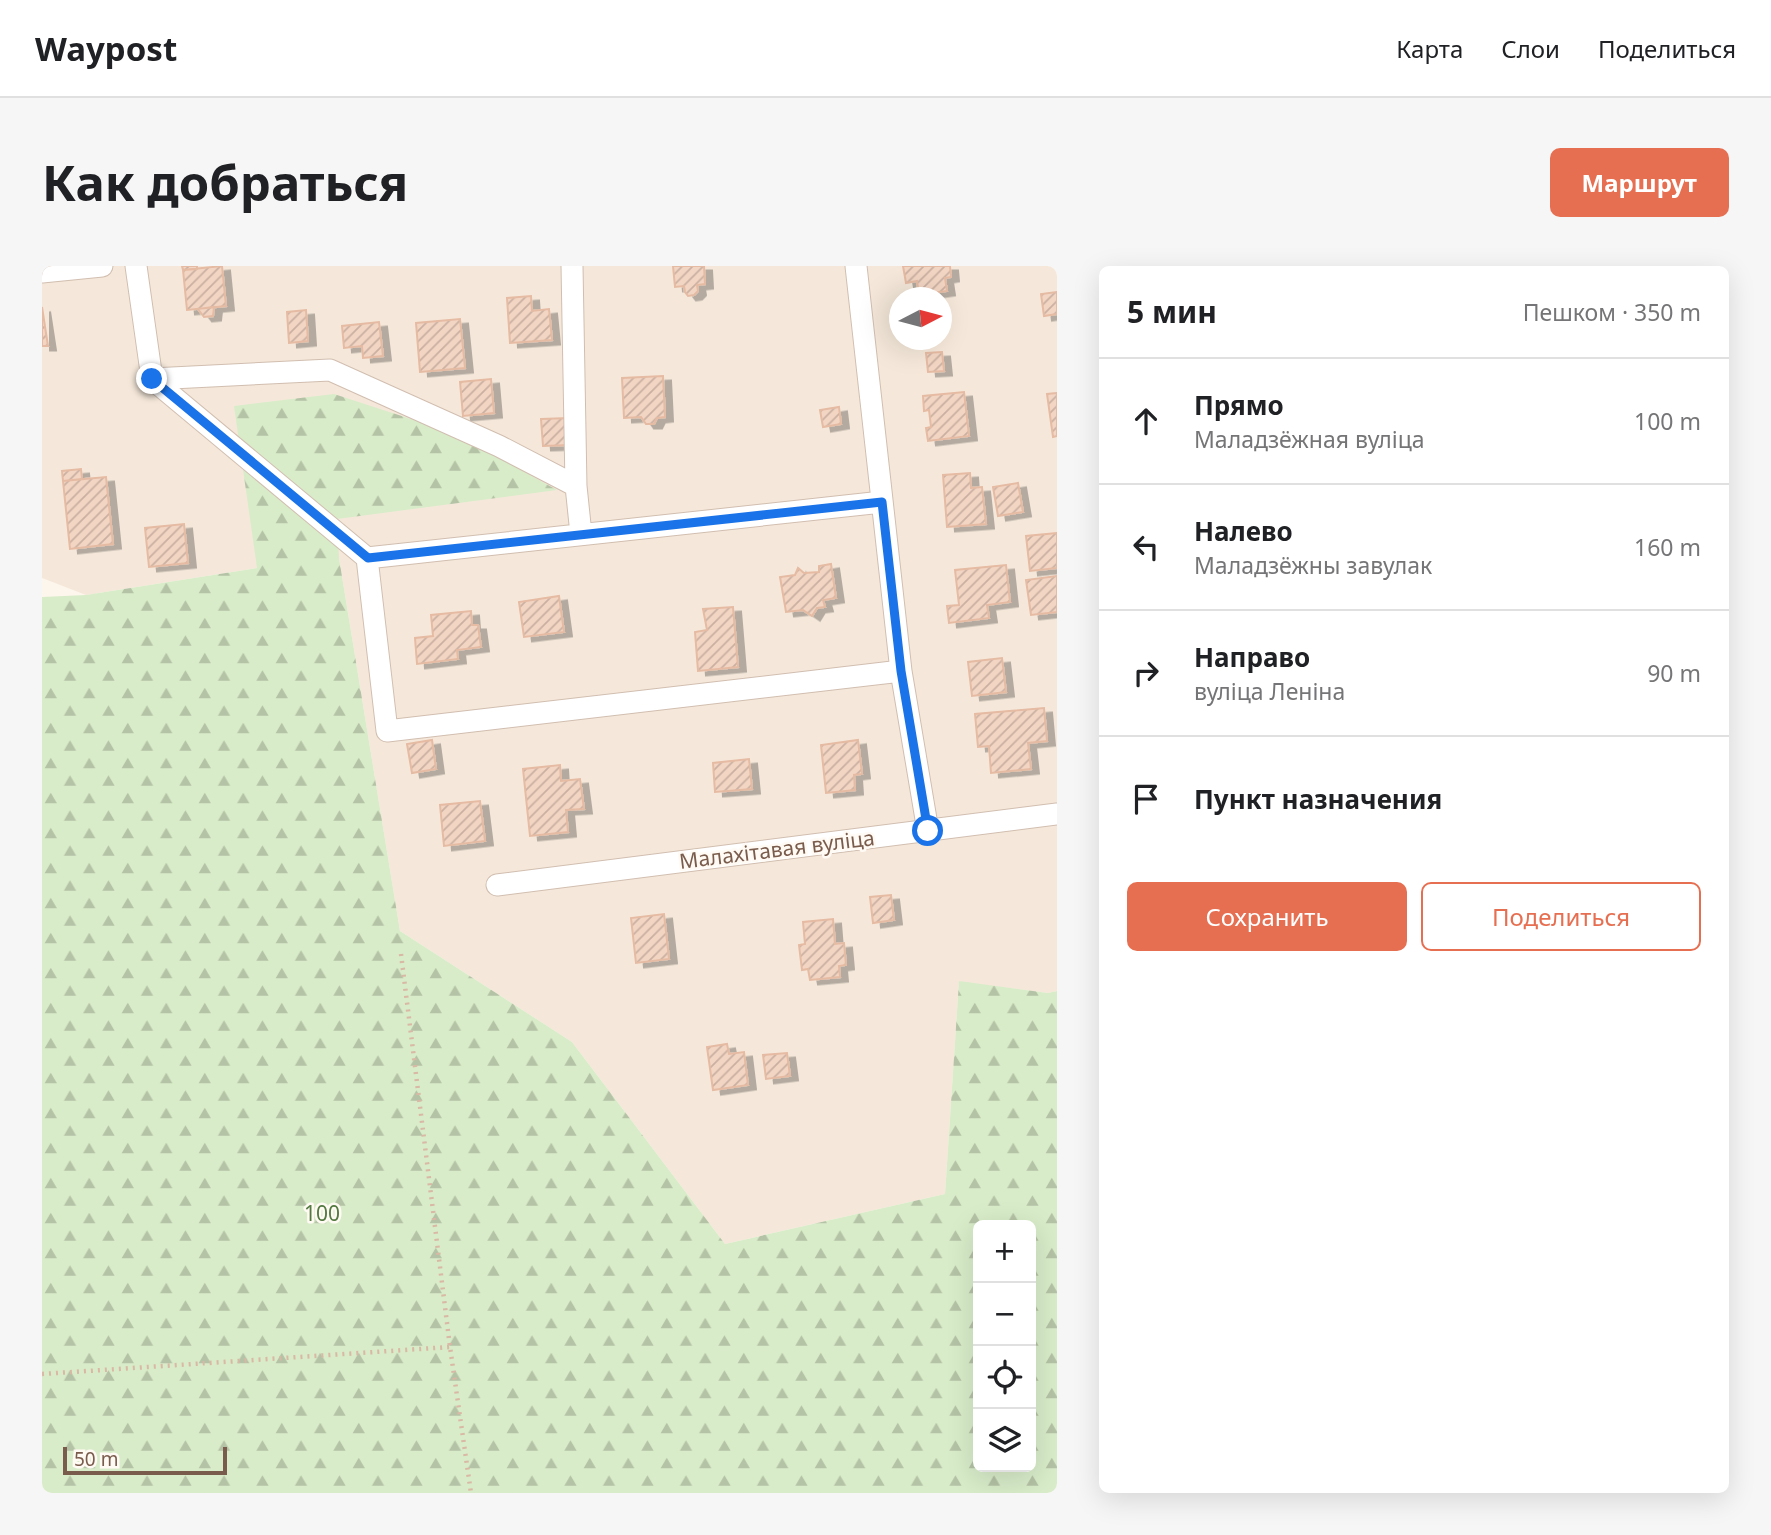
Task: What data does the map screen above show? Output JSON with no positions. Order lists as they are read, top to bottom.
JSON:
{
  "streets": {
    "street": ["Малахітавая вуліца"]
  },
  "parks": ["100"],
  "scale_bar": "50 m",
  "north": "right",
  "page": {
    "header": "Waypost",
    "nav": ["Карта", "Слои", "Поделиться"],
    "buttons": [
      "Маршрут",
      ["Сохранить", "Поделиться"]
    ],
    "title": "Как добраться",
    "heading": ["5 мин", "Пешком · 350 m"],
    "list": [
      ["Прямо", "Маладзёжная вуліца", "100 m"],
      ["Налево", "Маладзёжны завулак", "160 m"],
      ["Направо", "вуліца Леніна", "90 m"],
      "Пункт назначения"
    ],
    "map_buttons": ["+", "−"],
    "scale": "50 m"
  }
}
